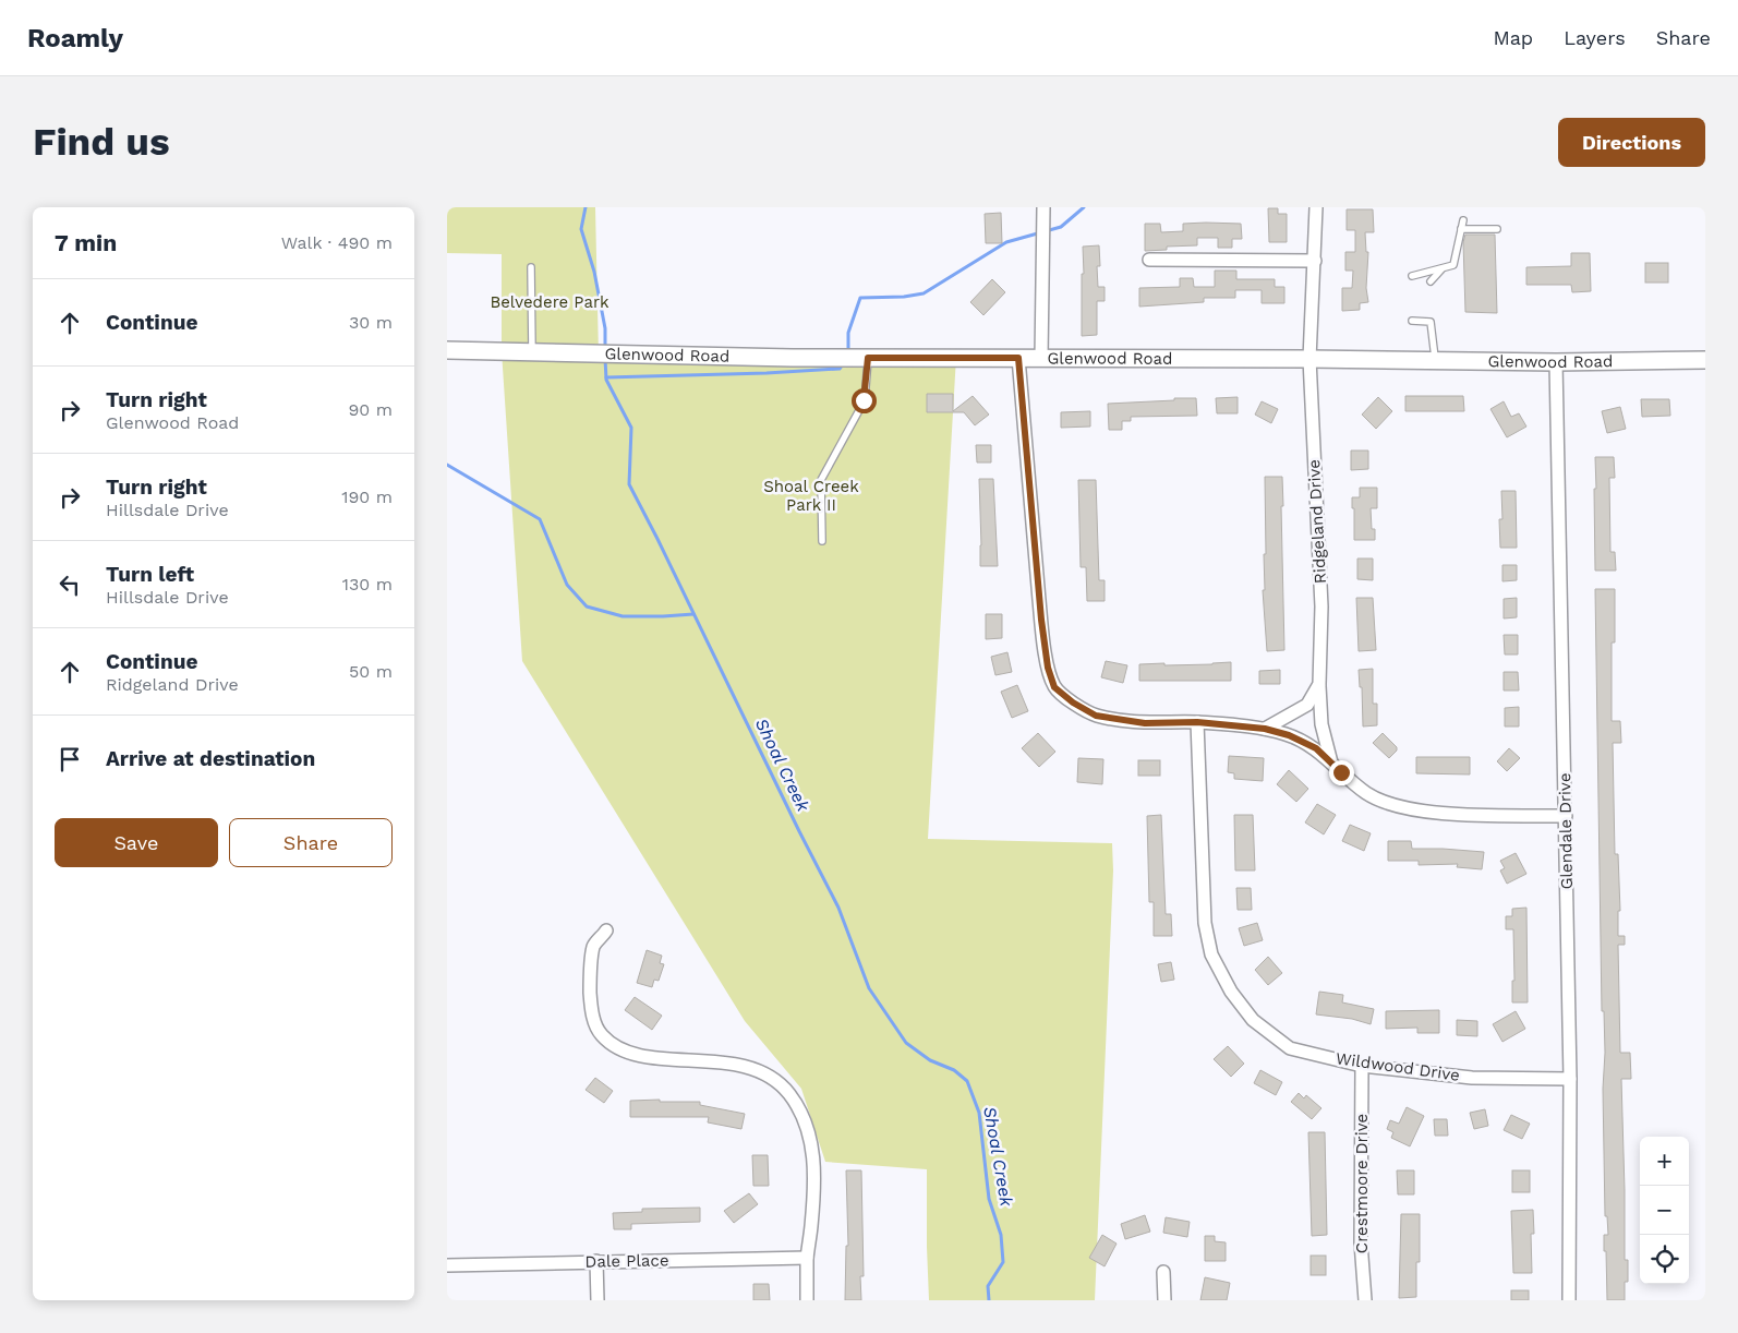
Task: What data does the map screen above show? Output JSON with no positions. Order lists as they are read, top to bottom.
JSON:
{
  "streets": {
    "main road": ["Glenwood Road"],
    "street": [
      "Ridgeland Drive",
      "Glendale Drive",
      "Wildwood Drive",
      "Crestmoore Drive",
      "Dale Place"
    ]
  },
  "crossings": [
    ["Glenwood Road", "Ridgeland Drive"],
    ["Glenwood Road", "Glendale Drive"],
    ["Glendale Drive", "Wildwood Drive"],
    ["Wildwood Drive", "Crestmoore Drive"]
  ],
  "water": ["Shoal Creek"],
  "parks": ["Belvedere Park", "Shoal Creek Park II"],
  "page": {
    "header": "Roamly",
    "nav": ["Map", "Layers", "Share"],
    "buttons": [
      "Directions",
      ["Save", "Share"]
    ],
    "title": "Find us",
    "heading": ["7 min", "Walk · 490 m"],
    "list": [
      ["Continue", "30 m"],
      ["Turn right", "Glenwood Road", "90 m"],
      ["Turn right", "Hillsdale Drive", "190 m"],
      ["Turn left", "Hillsdale Drive", "130 m"],
      ["Continue", "Ridgeland Drive", "50 m"],
      "Arrive at destination"
    ],
    "map_buttons": ["+", "−"]
  }
}
